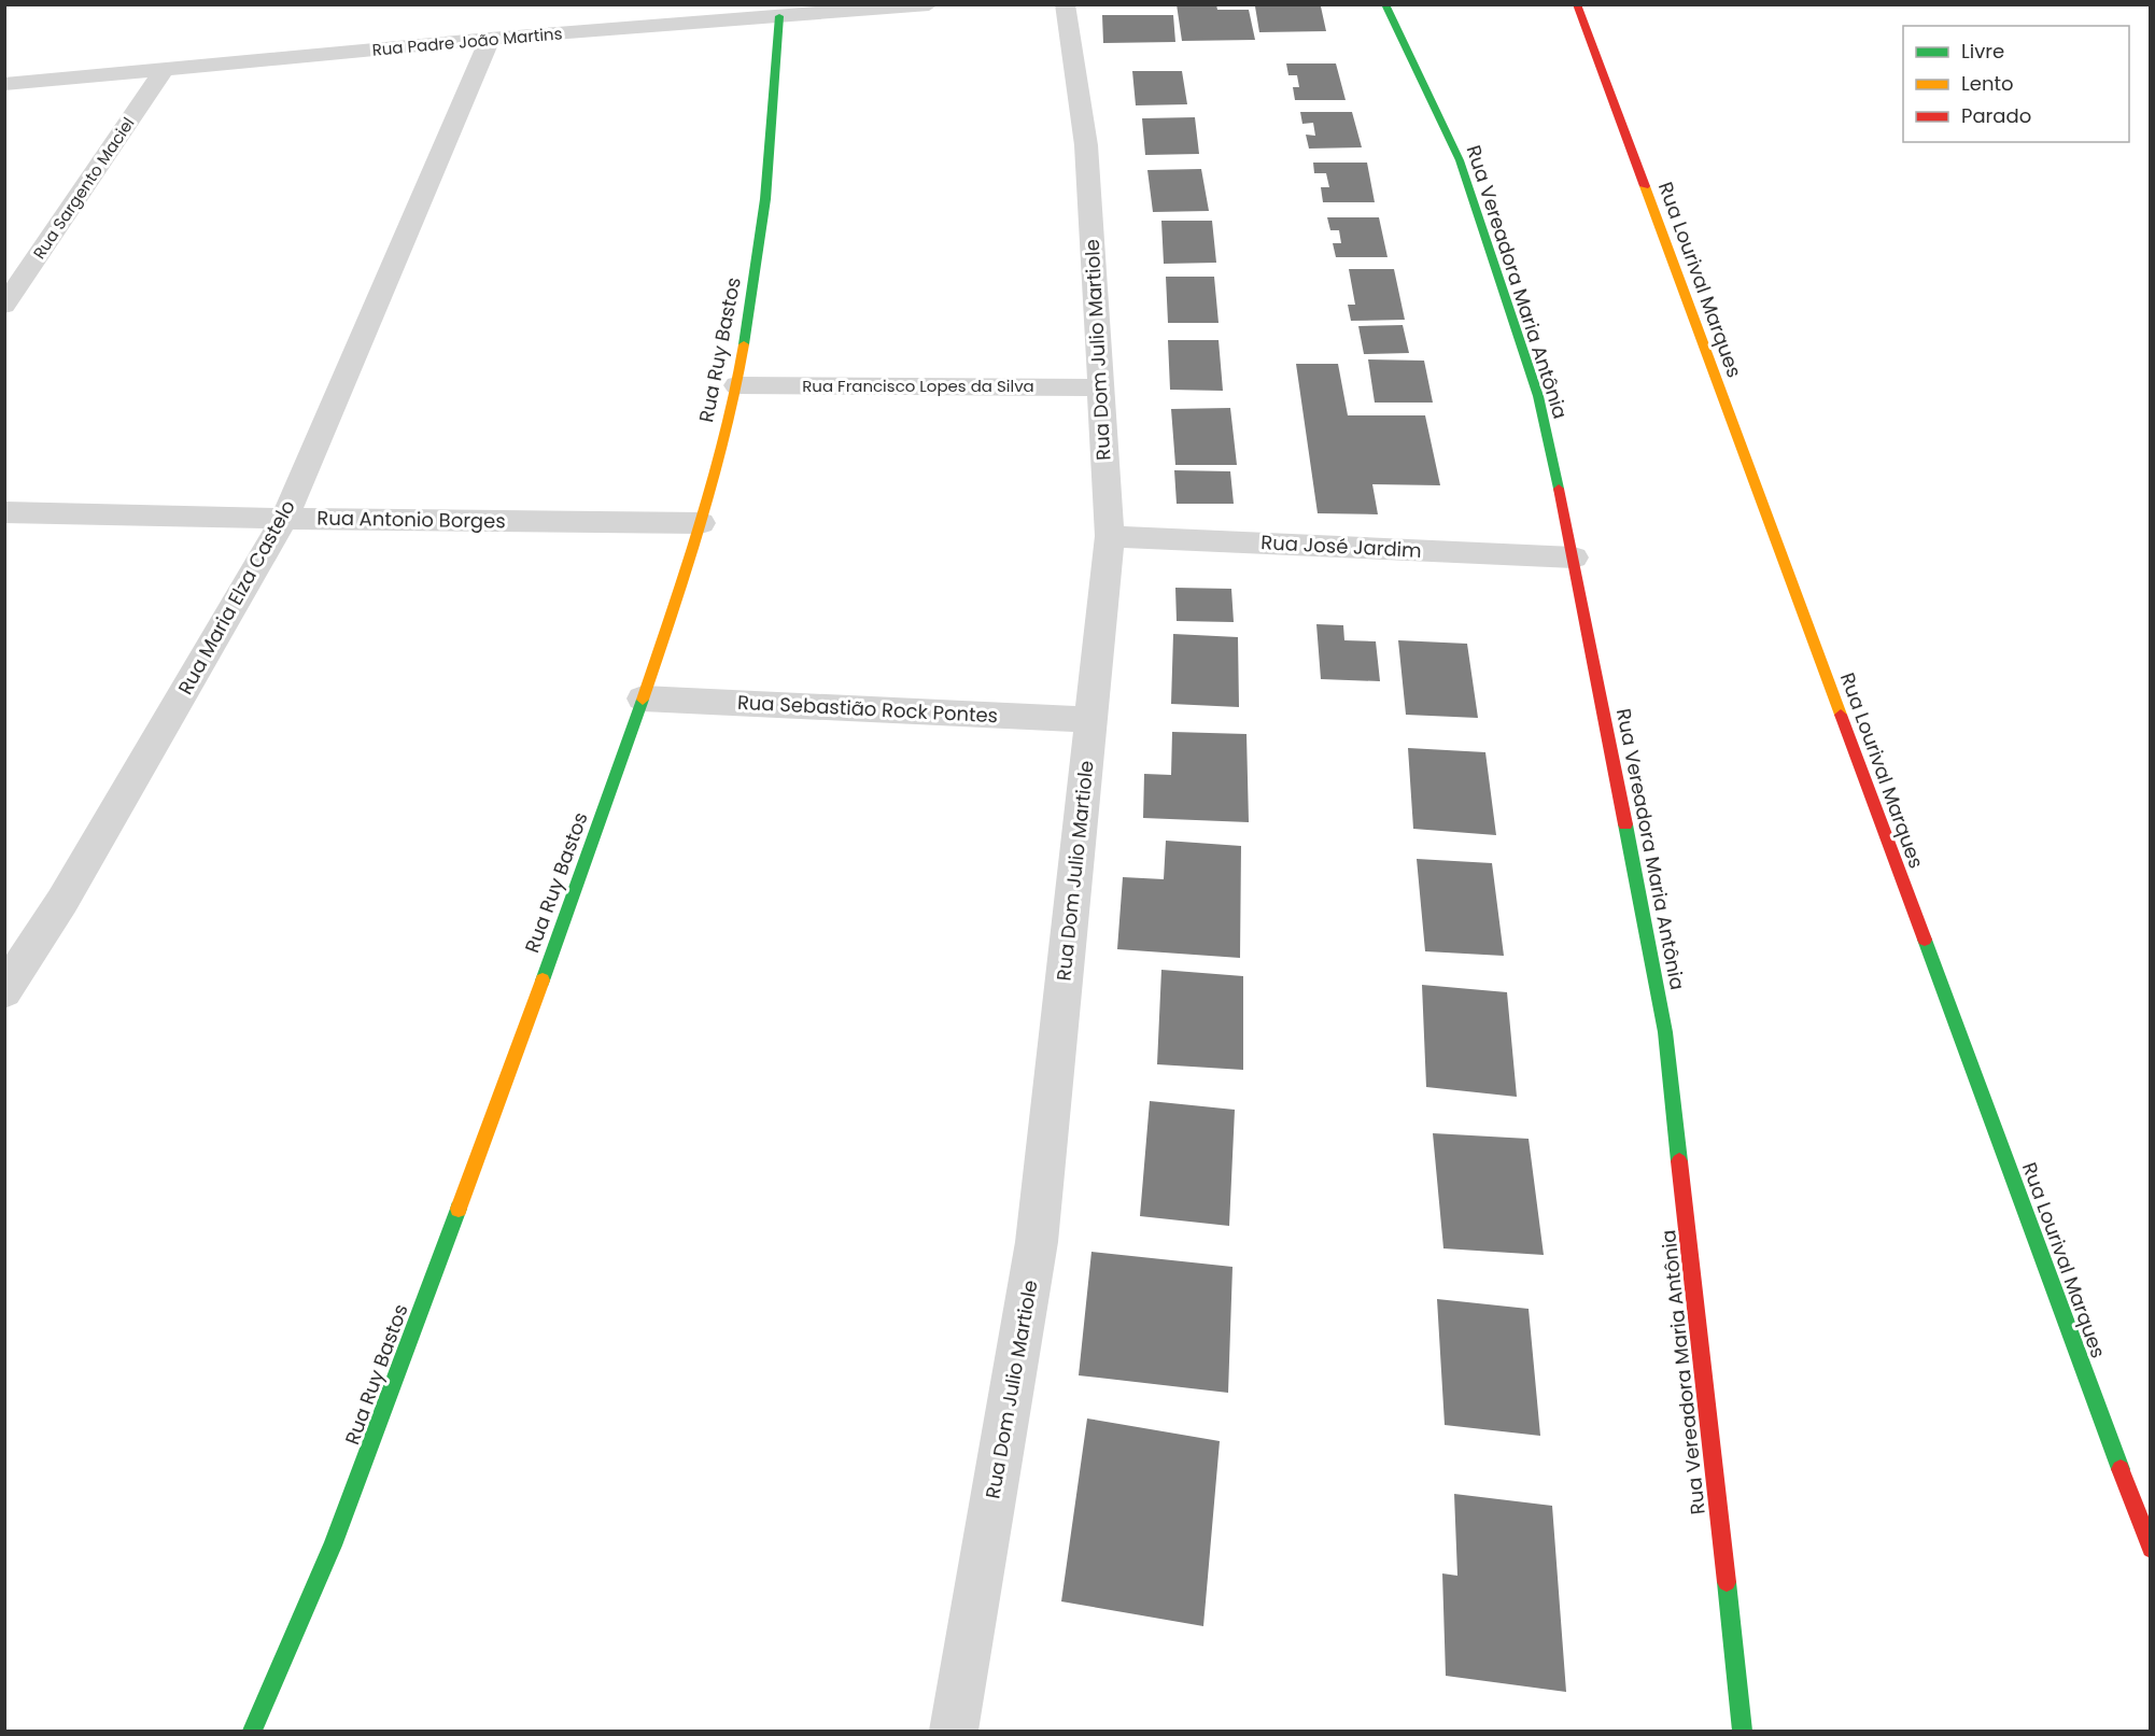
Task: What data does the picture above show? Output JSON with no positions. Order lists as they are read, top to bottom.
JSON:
{
  "streets": {
    "street": [
      "Rua Padre João Martins",
      "Rua Sargento Maciel",
      "Rua Lourival Marques",
      "Rua Vereadora Maria Antônia",
      "Rua Ruy Bastos",
      "Rua Dom Julio Martiole",
      "Rua Francisco Lopes da Silva",
      "Rua Antonio Borges",
      "Rua José Jardim",
      "Rua Maria Elza Castelo",
      "Rua Sebastião Rock Pontes"
    ]
  },
  "crossings": [
    ["Rua Padre João Martins", "Rua Sargento Maciel"],
    ["Rua Padre João Martins", "Rua Ruy Bastos"],
    ["Rua Padre João Martins", "Rua Maria Elza Castelo"],
    ["Rua Vereadora Maria Antônia", "Rua José Jardim"],
    ["Rua Ruy Bastos", "Rua Francisco Lopes da Silva"],
    ["Rua Ruy Bastos", "Rua Antonio Borges"],
    ["Rua Ruy Bastos", "Rua Sebastião Rock Pontes"],
    ["Rua Dom Julio Martiole", "Rua Francisco Lopes da Silva"],
    ["Rua Dom Julio Martiole", "Rua José Jardim"],
    ["Rua Dom Julio Martiole", "Rua Sebastião Rock Pontes"],
    ["Rua Antonio Borges", "Rua Maria Elza Castelo"]
  ],
  "legend": ["Livre", "Lento", "Parado"]
}
